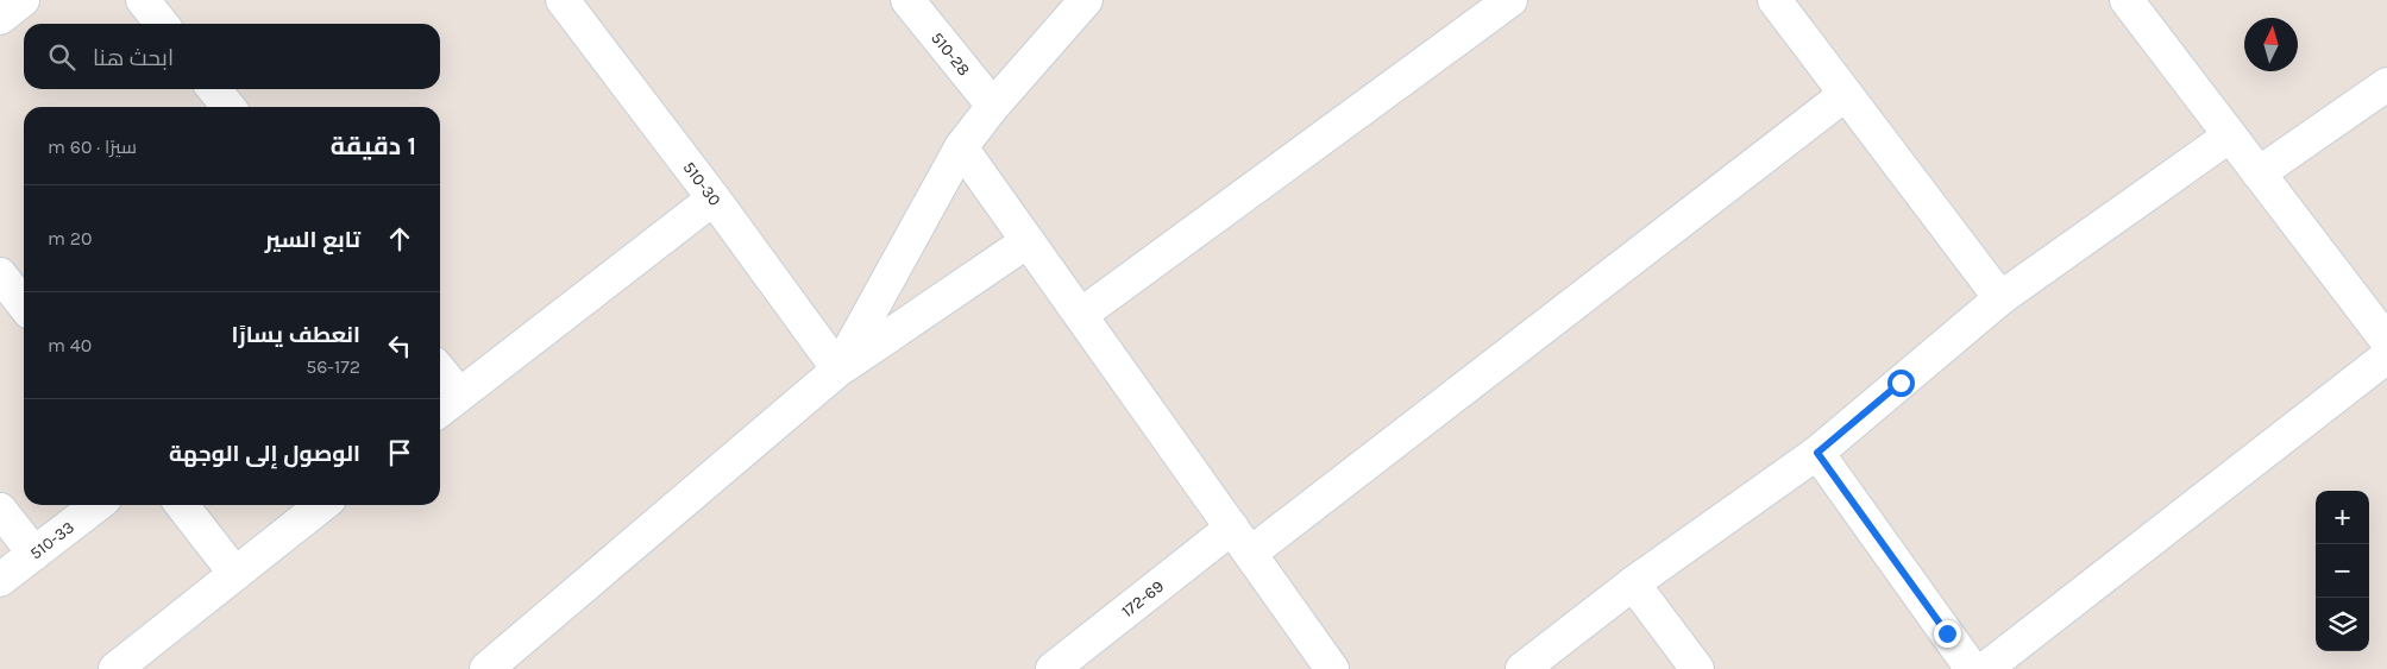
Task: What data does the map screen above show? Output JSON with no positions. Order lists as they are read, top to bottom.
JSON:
{
  "streets": {
    "street": [
      "510-28",
      "510-30",
      "510-33",
      "172-69"
    ]
  },
  "north": "top",
  "page": {
    "search": "ابحث هنا",
    "heading": ["1 دقيقة", "سيرًا · 60 m"],
    "list": [
      ["تابع السير", "20 m"],
      ["انعطف يسارًا", "56-172", "40 m"],
      "الوصول إلى الوجهة"
    ],
    "map_buttons": ["+", "−"]
  }
}
